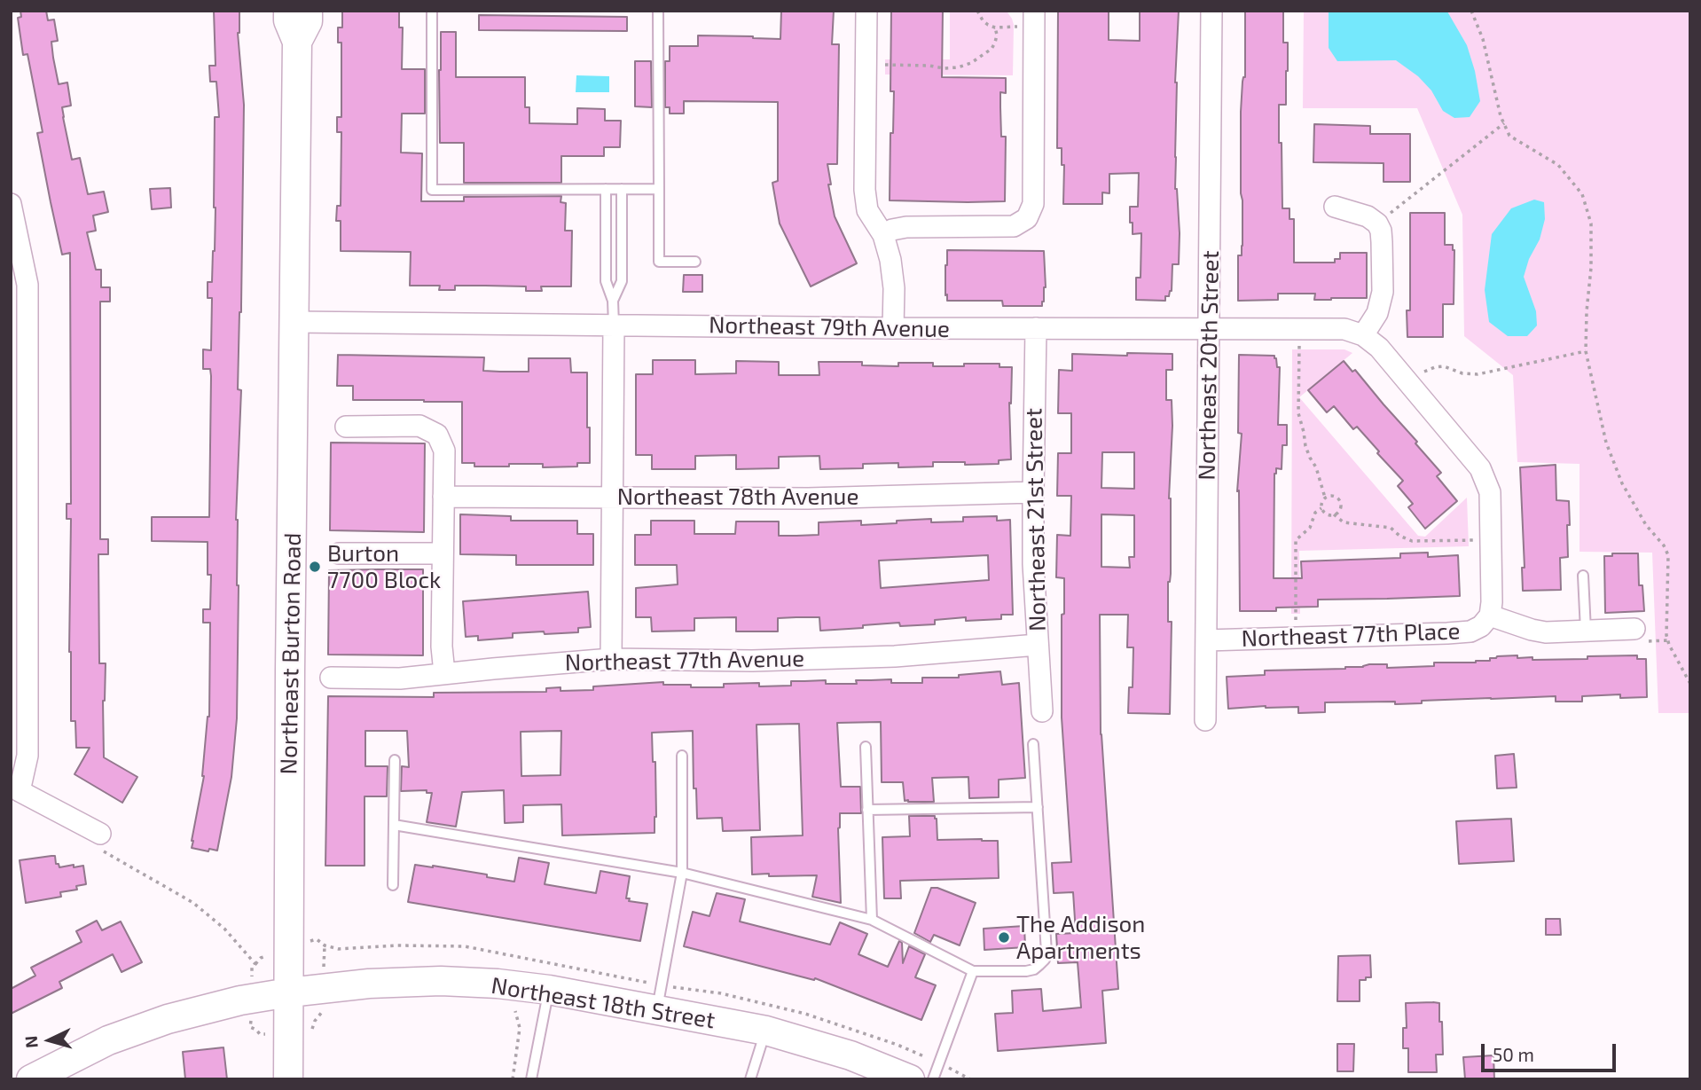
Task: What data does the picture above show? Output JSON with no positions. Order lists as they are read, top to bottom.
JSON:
{
  "streets": {
    "main road": ["Northeast Burton Road", "Northeast 18th Street"],
    "street": [
      "Northeast 79th Avenue",
      "Northeast 20th Street",
      "Northeast 78th Avenue",
      "Northeast 21st Street",
      "Northeast 77th Place",
      "Northeast 77th Avenue"
    ]
  },
  "crossings": [
    ["Northeast 79th Avenue", "Northeast 20th Street"],
    ["Northeast 79th Avenue", "Northeast 21st Street"],
    ["Northeast 79th Avenue", "Northeast Burton Road"],
    ["Northeast 20th Street", "Northeast 77th Place"],
    ["Northeast 78th Avenue", "Northeast 21st Street"],
    ["Northeast 21st Street", "Northeast 77th Avenue"],
    ["Northeast Burton Road", "Northeast 18th Street"]
  ],
  "places": ["Burton 7700 Block", "The Addison Apartments"],
  "scale_bar": "50 m",
  "north": "left"
}
